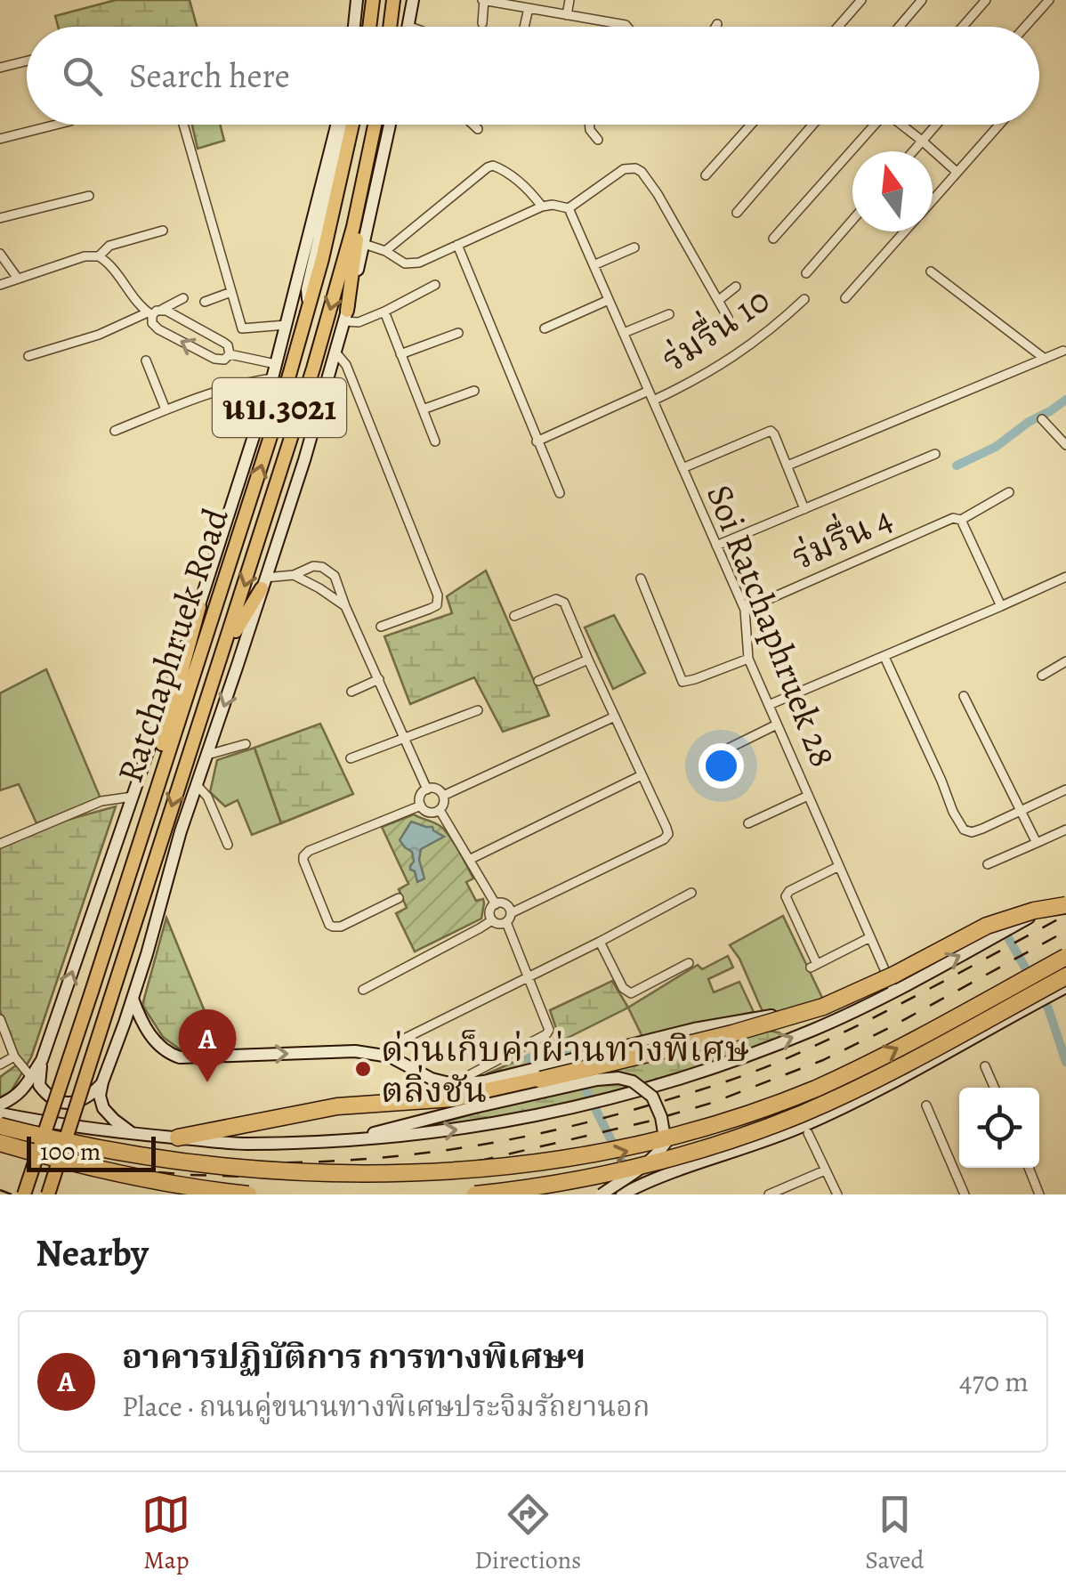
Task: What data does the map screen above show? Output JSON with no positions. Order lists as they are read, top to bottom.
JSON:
{
  "streets": {
    "main road": ["นบ.3021", "Ratchaphruek Road"],
    "street": ["ร่มรื่น 10", "ร่มรื่น 4", "Soi Ratchaphruek 28"]
  },
  "crossings": [
    ["ร่มรื่น 10", "Soi Ratchaphruek 28"],
    ["ร่มรื่น 4", "Soi Ratchaphruek 28"]
  ],
  "places": ["ด่านเก็บค่าผ่านทางพิเศษ ตลิ่งชัน"],
  "scale_bar": "100 m",
  "north": "top",
  "page": {
    "search": "Search here",
    "pins": "A",
    "scale": "100 m",
    "heading": "Nearby",
    "list": [
      {
        "mark": "A",
        "name": "อาคารปฏิบัติการ การทางพิเศษฯ",
        "note": "Place · ถนนคู่ขนานทางพิเศษประจิมรัถยานอก",
        "value": "470 m"
      }
    ],
    "nav": ["Map", "Directions", "Saved"]
  }
}
